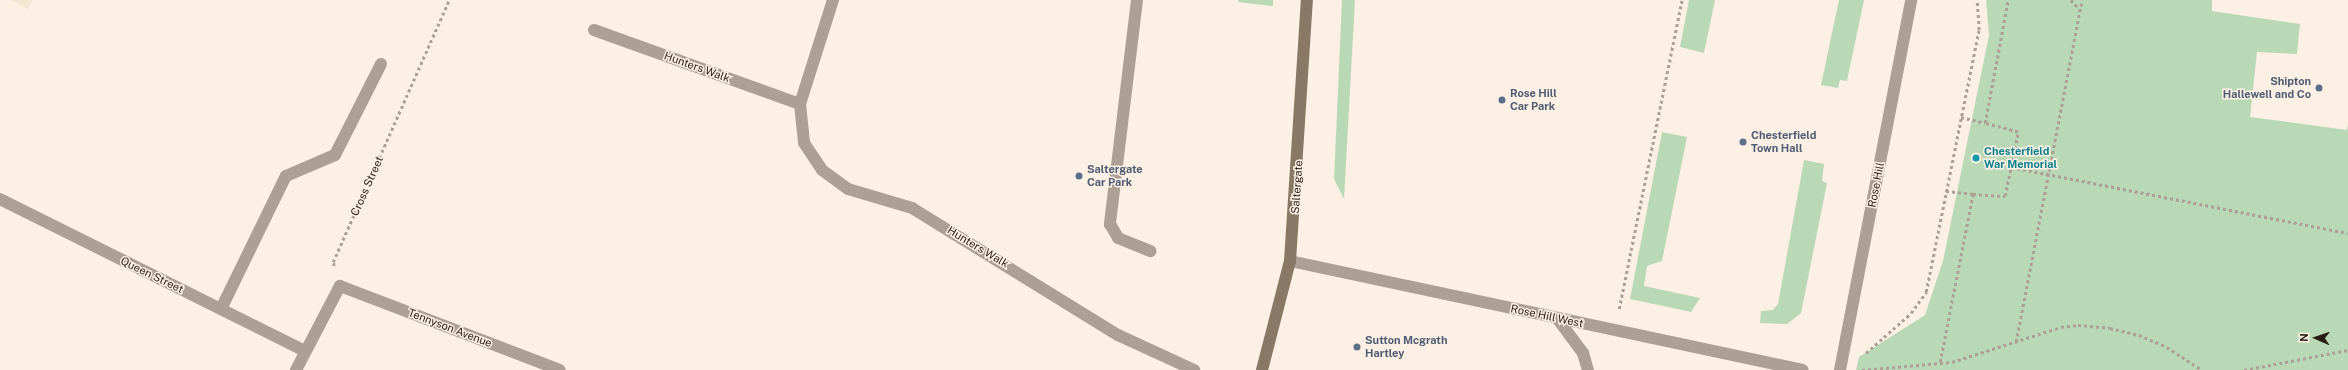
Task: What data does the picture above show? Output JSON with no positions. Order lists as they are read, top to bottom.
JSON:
{
  "streets": {
    "street": [
      "Hunters Walk",
      "Rose Hill",
      "Saltergate",
      "Queen Street",
      "Rose Hill West",
      "Tennyson Avenue"
    ],
    "path": ["Cross Street"]
  },
  "crossings": [
    ["Cross Street", "Tennyson Avenue"],
    ["Saltergate", "Rose Hill West"]
  ],
  "places": [
    "Shipton Hallewell and Co",
    "Rose Hill Car Park",
    "Chesterfield Town Hall",
    "Chesterfield War Memorial",
    "Saltergate Car Park",
    "Sutton Mcgrath Hartley"
  ],
  "north": "left"
}
